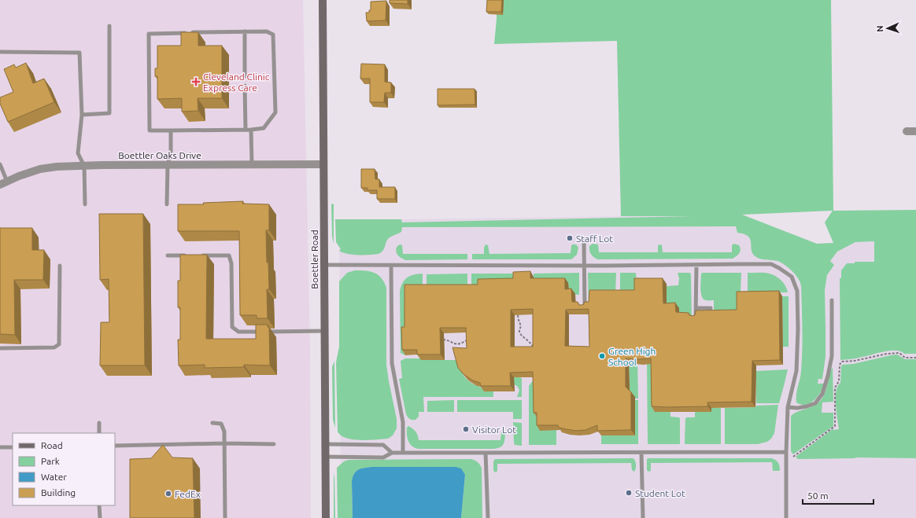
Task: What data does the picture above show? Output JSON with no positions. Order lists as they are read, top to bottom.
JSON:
{
  "streets": {
    "street": ["Boettler Oaks Drive", "Boettler Road"]
  },
  "crossings": [
    ["Boettler Oaks Drive", "Boettler Road"]
  ],
  "places": {
    "health": ["Cleveland Clinic Express Care"],
    "other": [
      "Staff Lot",
      "Green High School",
      "Visitor Lot",
      "Student Lot",
      "FedEx"
    ]
  },
  "legend": [
    "Road",
    "Park",
    "Water",
    "Building"
  ],
  "scale_bar": "50 m",
  "north": "left"
}
